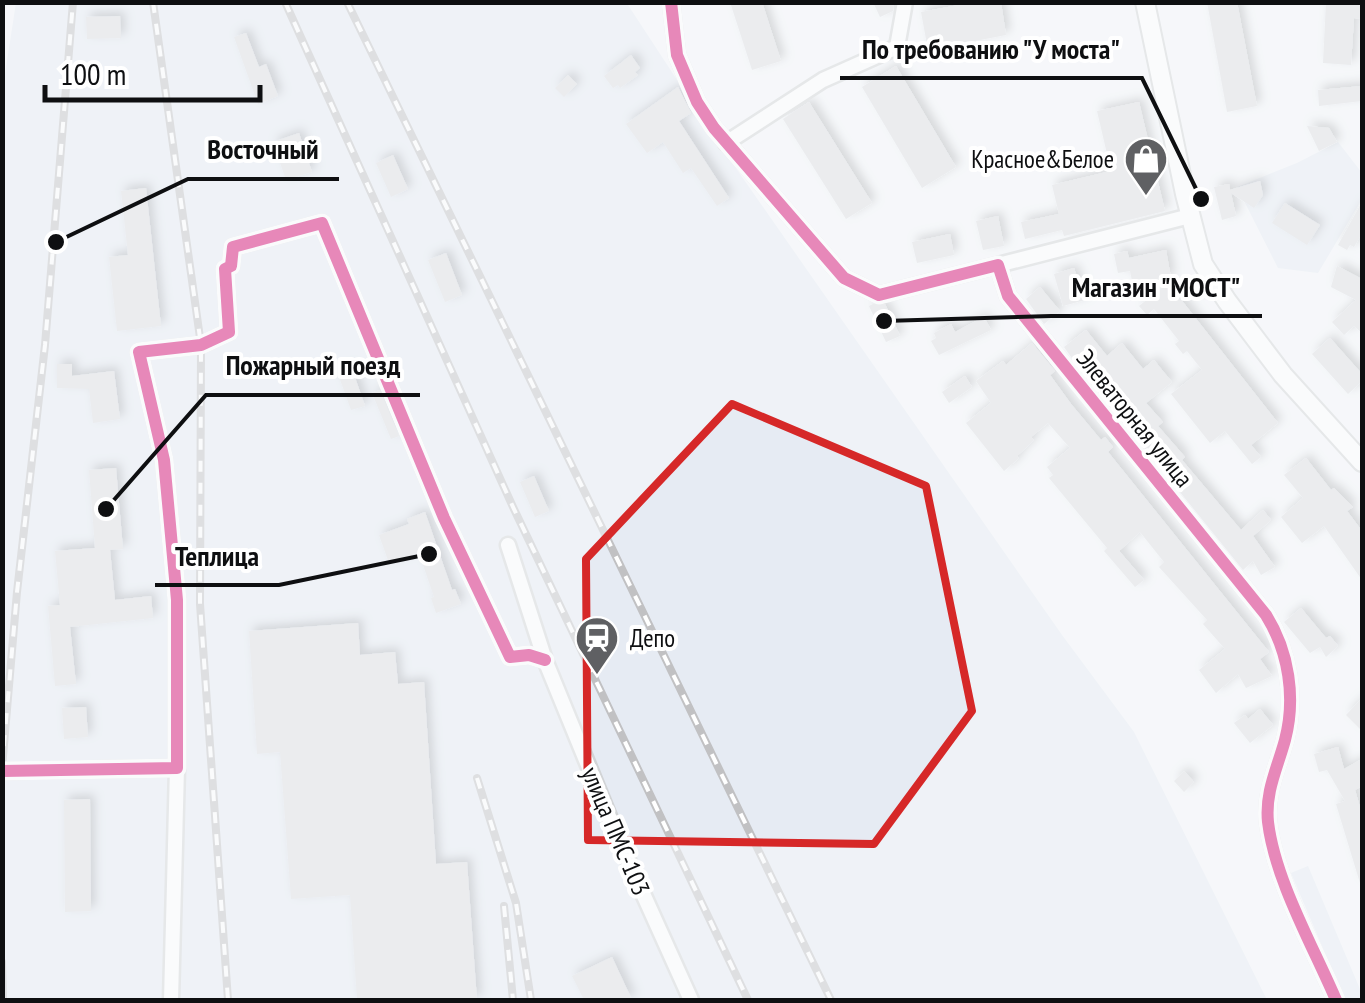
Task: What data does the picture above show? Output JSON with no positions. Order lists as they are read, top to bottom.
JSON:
{
  "streets": {
    "street": ["Элеваторная улица", "улица ПМС-103"]
  },
  "places": {
    "shop": ["Красное&Белое"],
    "other": [
      "По требованию \"У моста\"",
      "Восточный",
      "Магазин \"МОСТ\"",
      "Пожарный поезд",
      "Теплица"
    ],
    "station": ["Депо"]
  },
  "scale_bar": "100 m"
}
